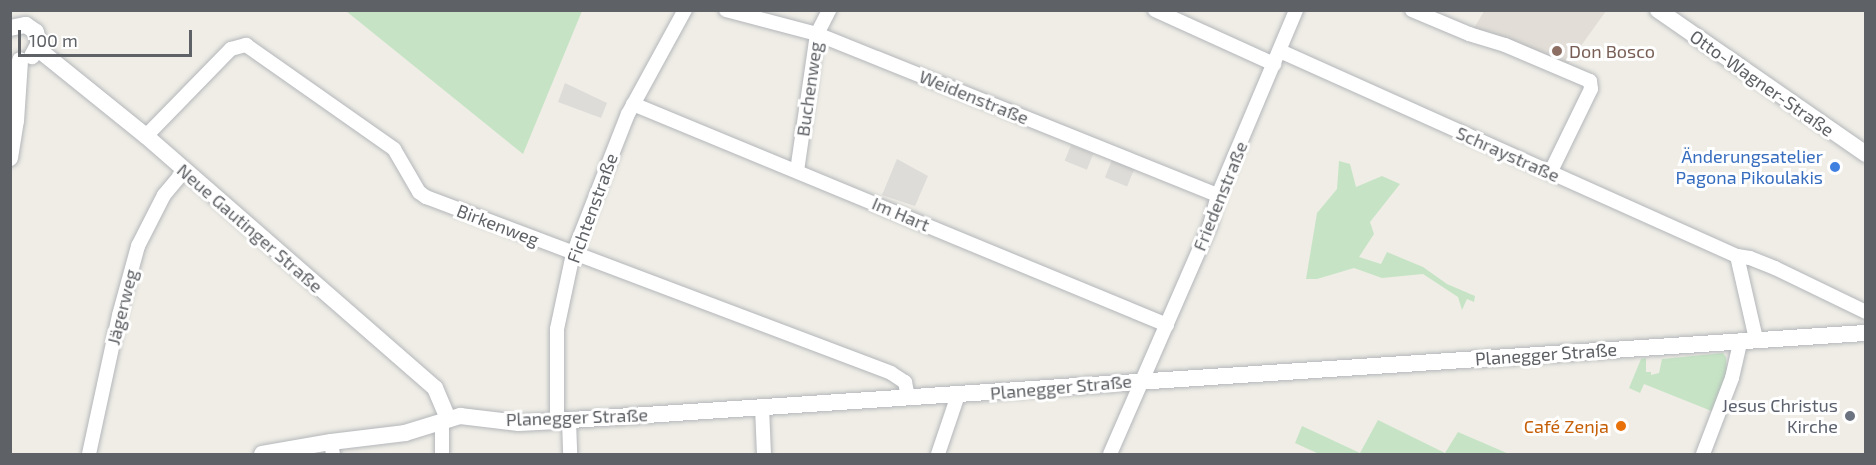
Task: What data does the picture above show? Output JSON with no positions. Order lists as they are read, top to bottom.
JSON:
{
  "streets": {
    "street": [
      "Otto-Wagner-Straße",
      "Buchenweg",
      "Weidenstraße",
      "Schraystraße",
      "Friedenstraße",
      "Fichtenstraße",
      "Im Hart",
      "Birkenweg",
      "Neue Gautinger Straße",
      "Jägerweg",
      "Planegger Straße"
    ]
  },
  "crossings": [
    ["Buchenweg", "Weidenstraße"],
    ["Buchenweg", "Im Hart"],
    ["Weidenstraße", "Friedenstraße"],
    ["Schraystraße", "Friedenstraße"],
    ["Friedenstraße", "Im Hart"],
    ["Friedenstraße", "Planegger Straße"],
    ["Fichtenstraße", "Im Hart"],
    ["Fichtenstraße", "Birkenweg"],
    ["Fichtenstraße", "Planegger Straße"],
    ["Birkenweg", "Neue Gautinger Straße"],
    ["Birkenweg", "Planegger Straße"],
    ["Neue Gautinger Straße", "Jägerweg"],
    ["Neue Gautinger Straße", "Planegger Straße"]
  ],
  "places": [
    "Don Bosco",
    "Änderungsatelier Pagona Pikoulakis",
    "Jesus Christus Kirche",
    "Café Zenja"
  ],
  "scale_bar": "100 m"
}
